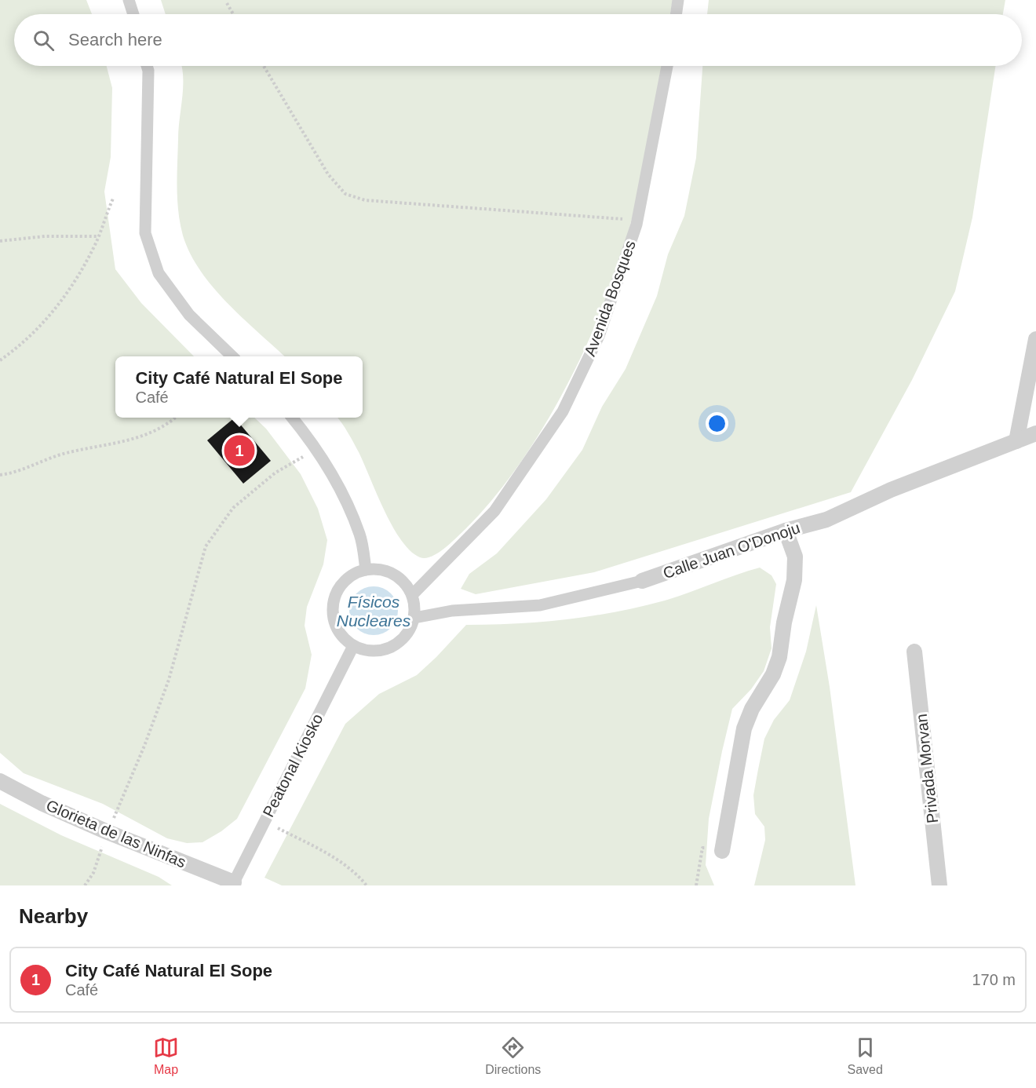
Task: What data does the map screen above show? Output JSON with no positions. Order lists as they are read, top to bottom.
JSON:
{
  "streets": {
    "street": [
      "Avenida Bosques",
      "Calle Juan O'Donoju",
      "Peatonal Kiosko",
      "Privada Morvan",
      "Glorieta de las Ninfas"
    ]
  },
  "crossings": [
    ["Avenida Bosques", "Calle Juan O'Donoju"],
    ["Avenida Bosques", "Peatonal Kiosko"],
    ["Calle Juan O'Donoju", "Peatonal Kiosko"],
    ["Peatonal Kiosko", "Glorieta de las Ninfas"]
  ],
  "water": ["Físicos Nucleares"],
  "page": {
    "search": "Search here",
    "popup": ["City Café Natural El Sope", "Café"],
    "pins": "1",
    "heading": "Nearby",
    "list": [
      {
        "mark": "1",
        "name": "City Café Natural El Sope",
        "note": "Café",
        "value": "170 m"
      }
    ],
    "nav": ["Map", "Directions", "Saved"]
  }
}
